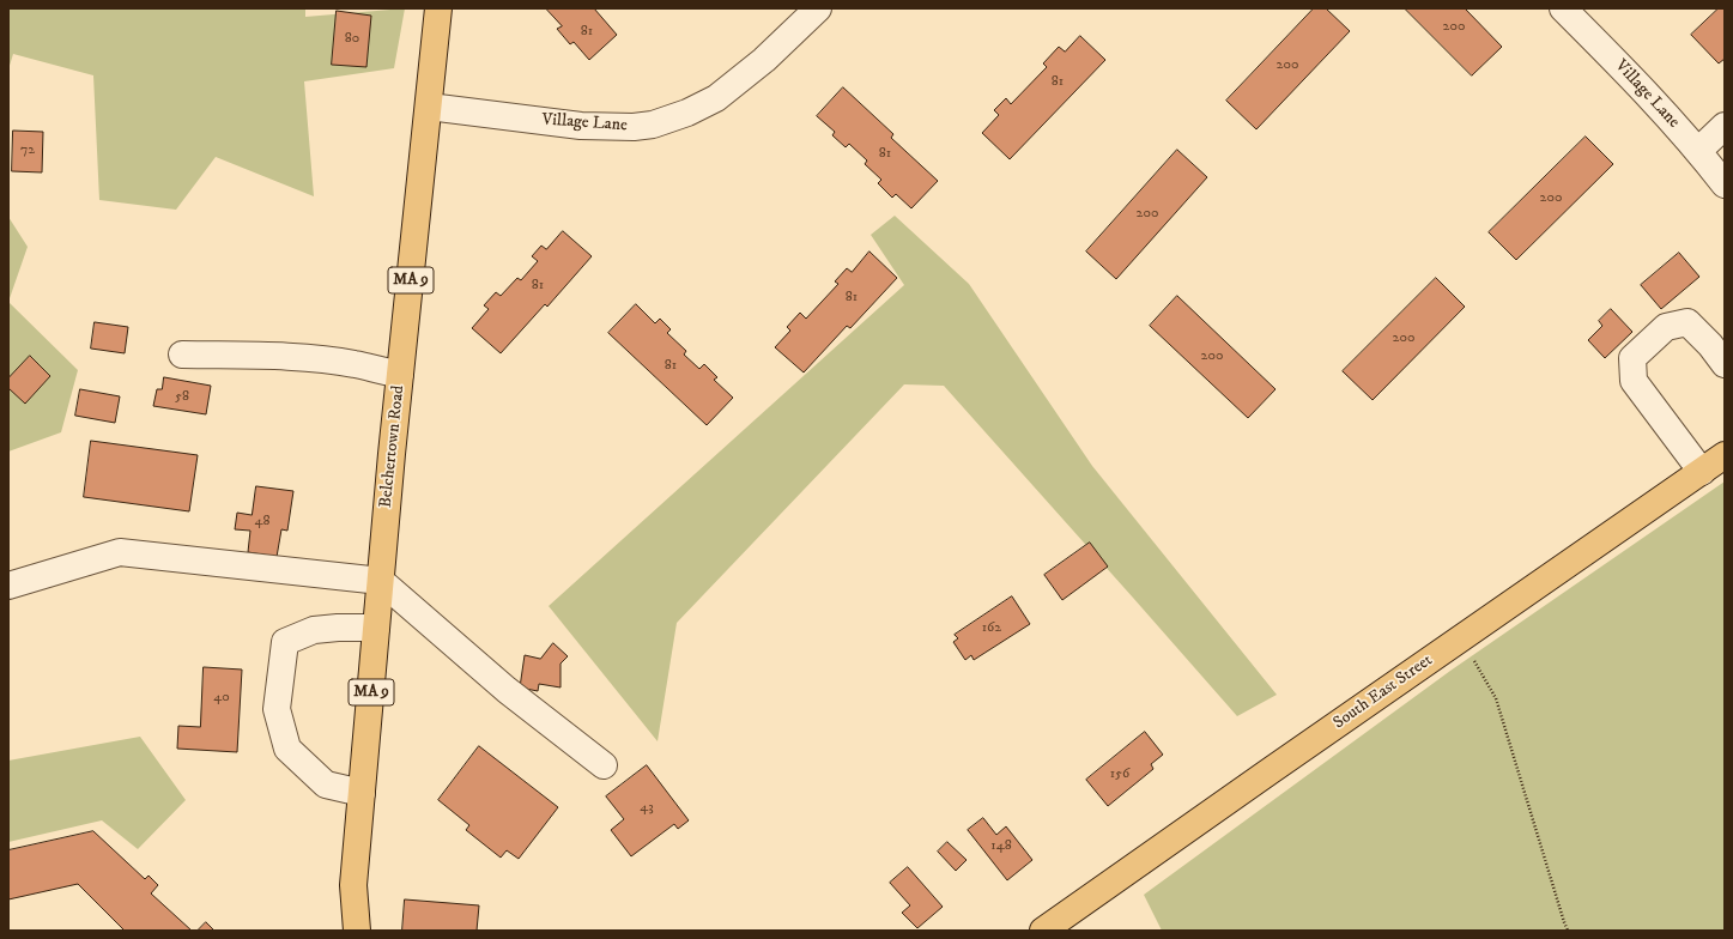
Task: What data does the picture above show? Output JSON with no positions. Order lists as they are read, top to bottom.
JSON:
{
  "streets": {
    "main road": ["MA 9", "Belchertown Road", "South East Street"],
    "street": ["Village Lane"]
  },
  "crossings": [
    ["Village Lane", "Belchertown Road"]
  ],
  "house_numbers": [
    "200",
    "81",
    "80",
    "200",
    "81",
    "72",
    "81",
    "200",
    "200",
    "81",
    "81",
    "200",
    "200",
    "81",
    "58",
    "48",
    "162",
    "40",
    "156",
    "43",
    "148"
  ]
}
